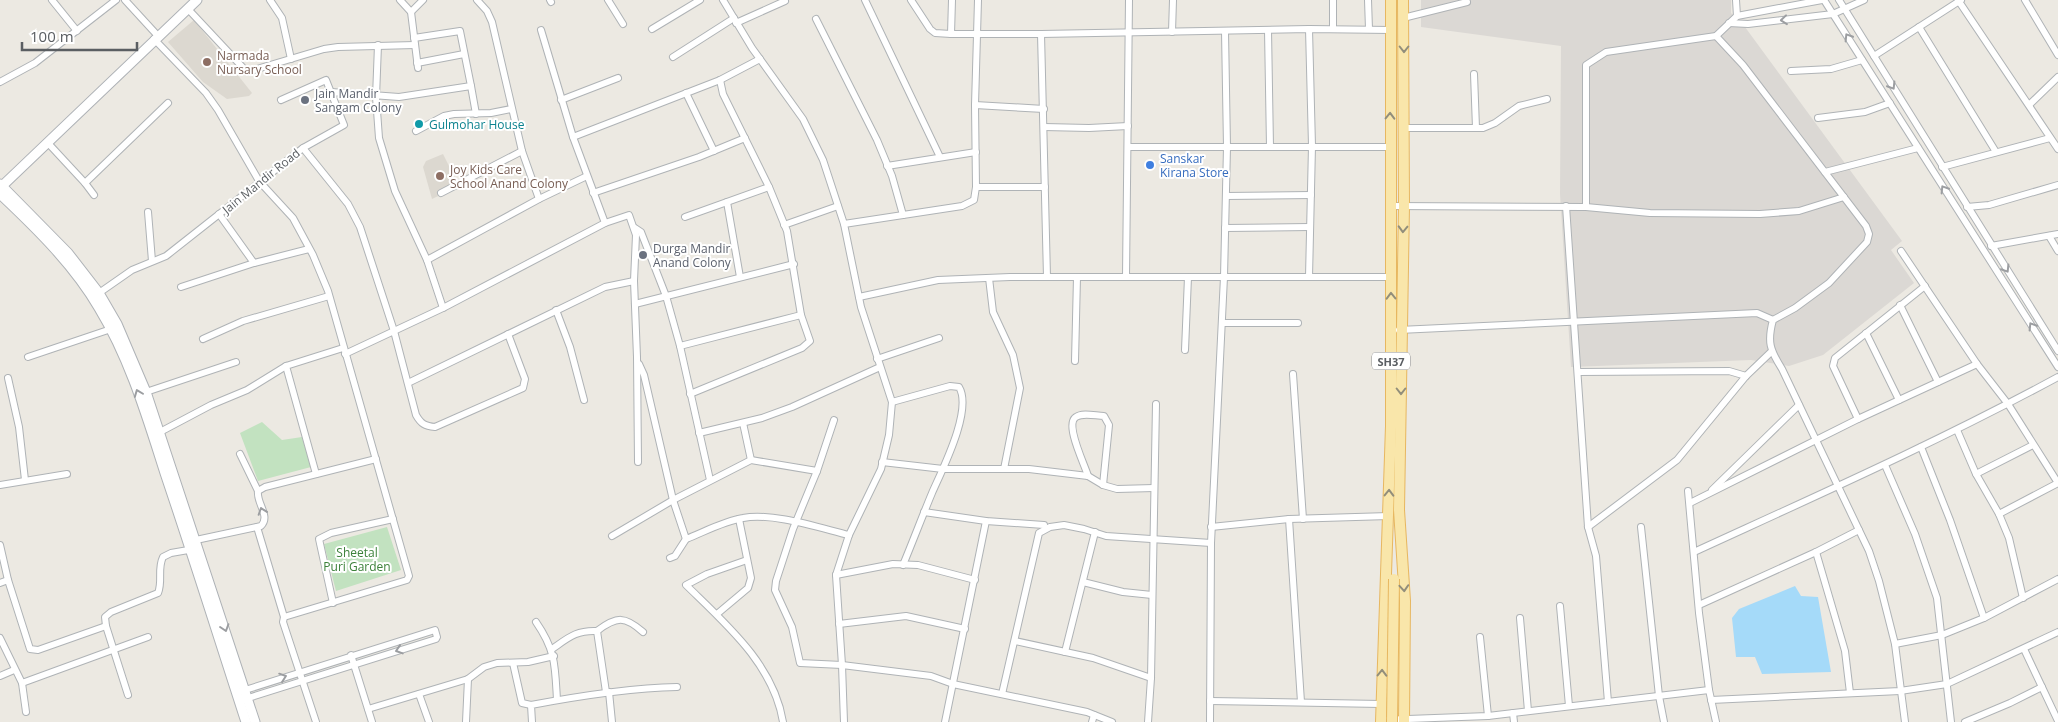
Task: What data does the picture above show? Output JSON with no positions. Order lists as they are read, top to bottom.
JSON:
{
  "streets": {
    "main road": ["SH37"],
    "street": ["Jain Mandir Road"]
  },
  "parks": ["Sheetal Puri Garden"],
  "places": [
    "Narmada Nursary School",
    "Jain Mandir Sangam Colony",
    "Gulmohar House",
    "Sanskar Kirana Store",
    "Joy Kids Care School Anand Colony",
    "Durga Mandir Anand Colony"
  ],
  "scale_bar": "100 m"
}
